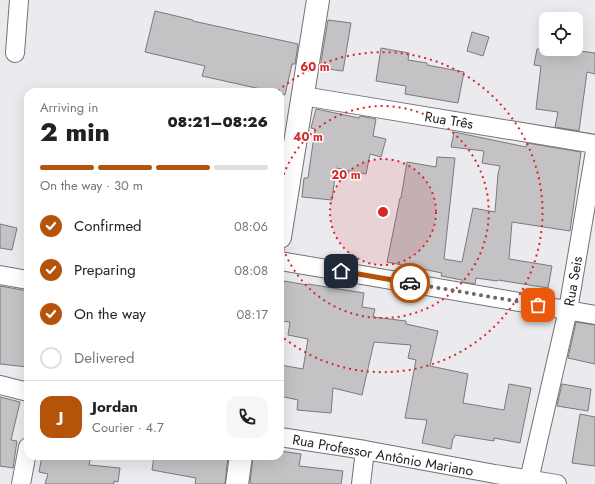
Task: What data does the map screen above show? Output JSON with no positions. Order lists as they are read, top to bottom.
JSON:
{
  "streets": {
    "street": ["Rua Três", "Rua Seis", "Rua Professor Antônio Mariano"]
  },
  "crossings": [
    ["Rua Seis", "Rua Professor Antônio Mariano"]
  ],
  "page": {
    "heading": ["2 min", "Arriving in", "08:21–08:26"],
    "panel": ["Jordan", "Courier · 4.7"],
    "bar": "On the way · 30 m",
    "list": [
      ["Confirmed", "08:06"],
      ["Preparing", "08:08"],
      ["On the way", "08:17"],
      "Delivered"
    ],
    "round": "J"
  },
  "rings": ["60 m", "40 m", "20 m"]
}
